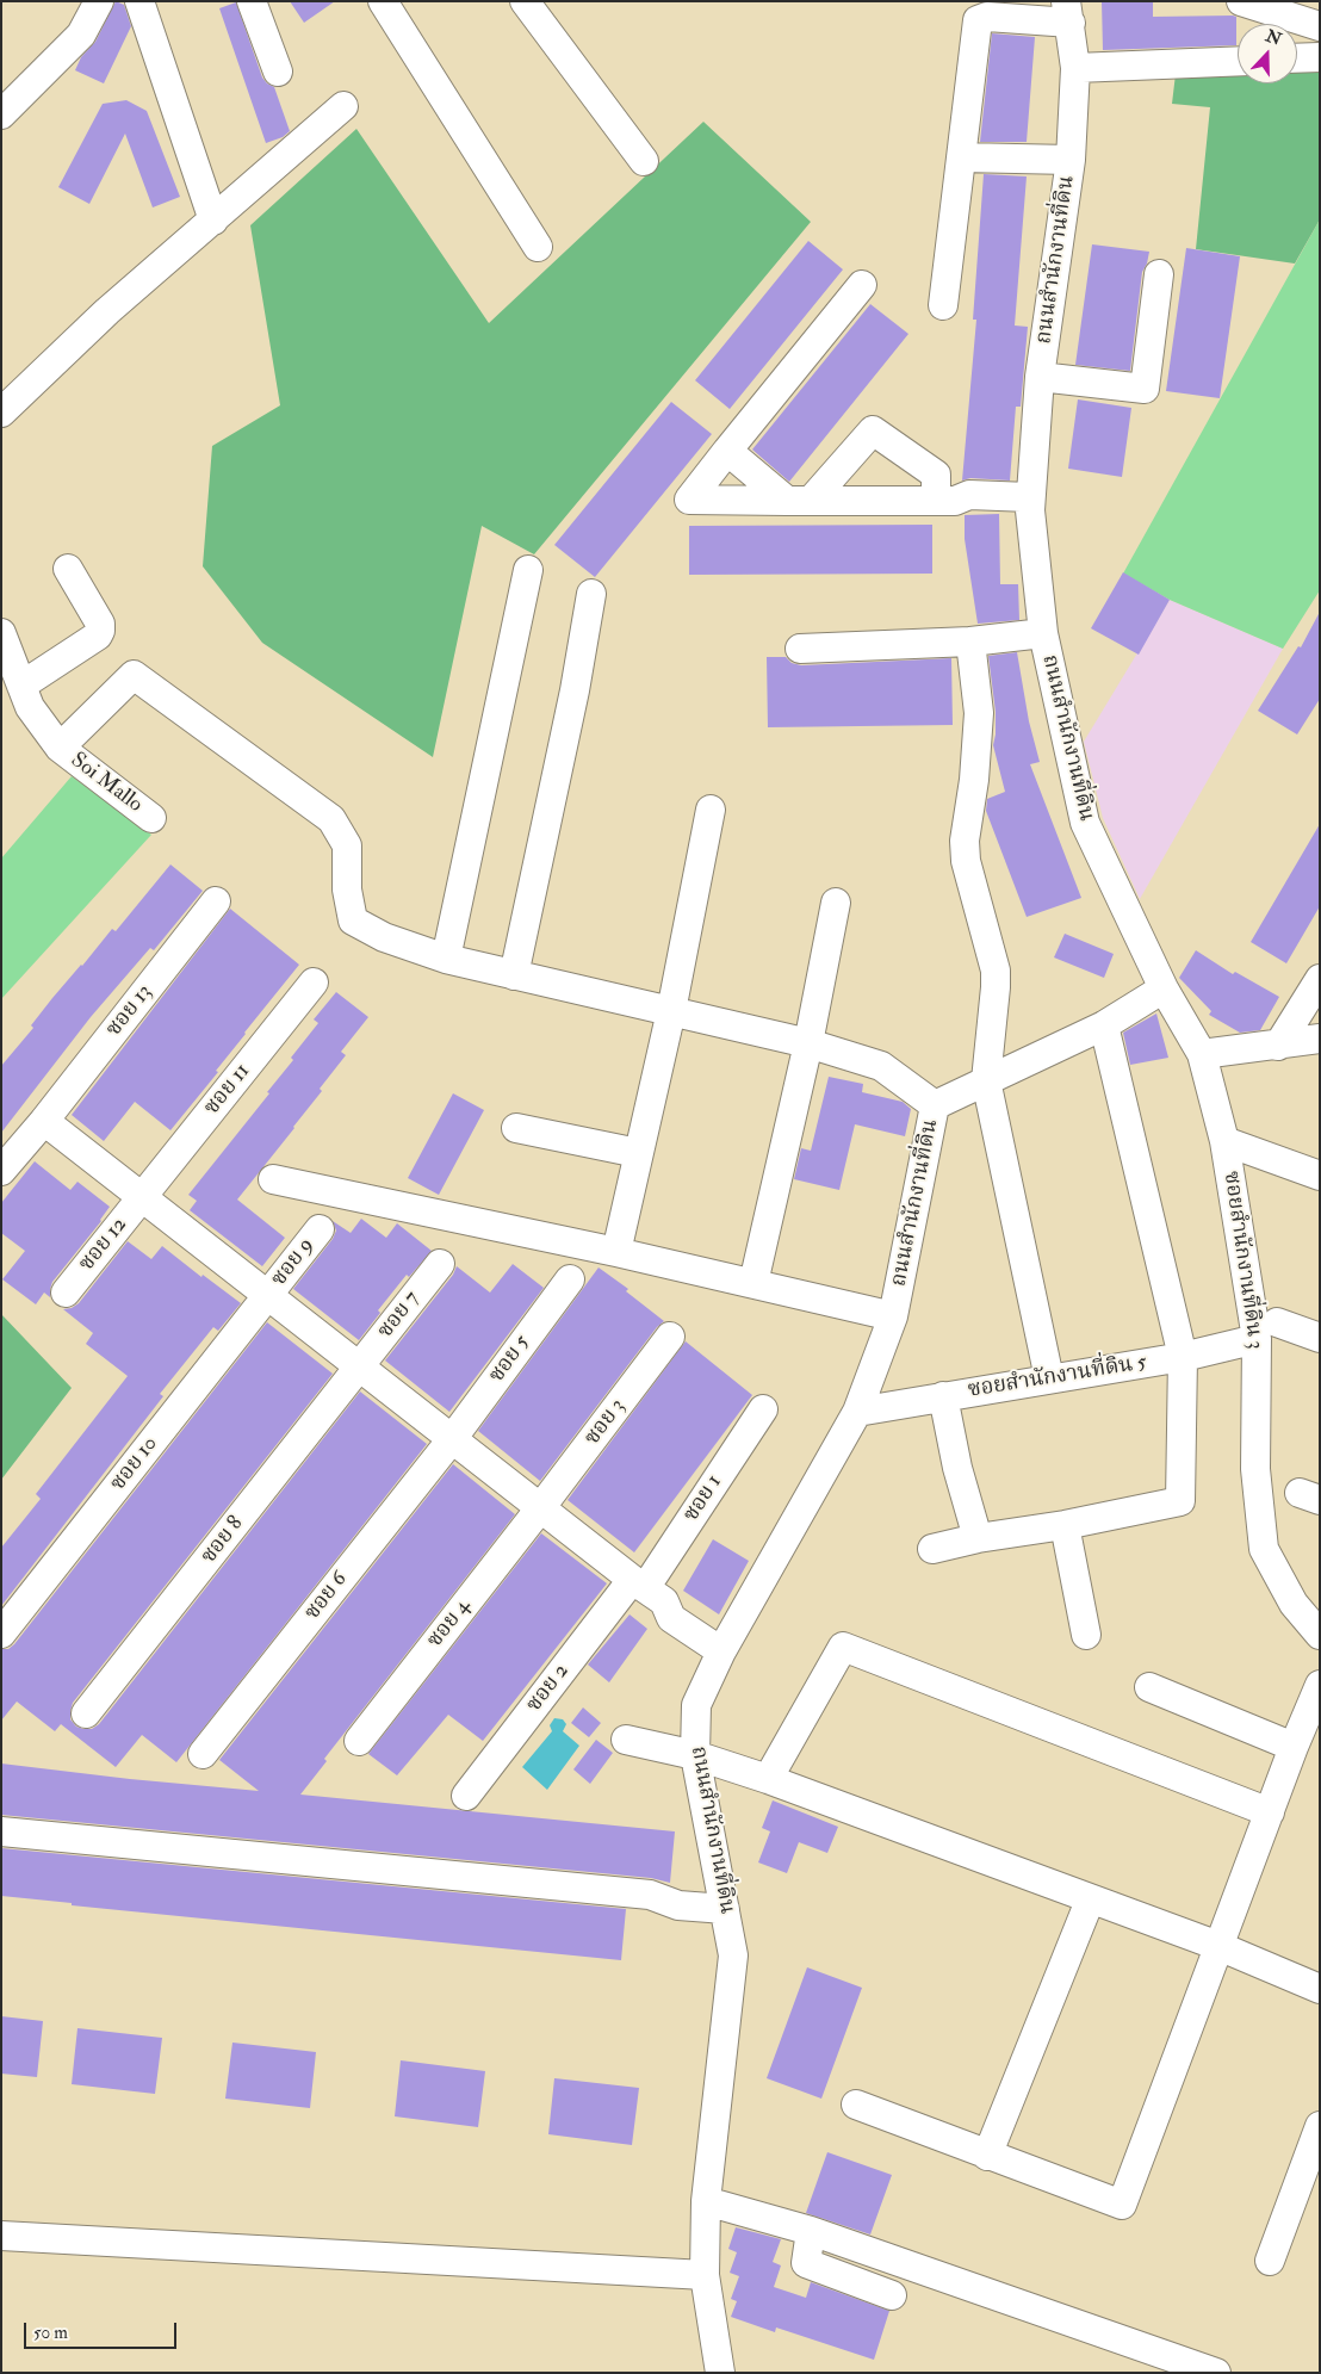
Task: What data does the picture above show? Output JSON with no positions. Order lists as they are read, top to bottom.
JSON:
{
  "streets": {
    "street": [
      "ถนนสำนักงานที่ดิน",
      "Soi Mallo",
      "ซอย 13",
      "ซอย 11",
      "ซอย 12",
      "ซอยสำนักงานที่ดิน 3",
      "ซอย 9",
      "ซอย 7",
      "ซอย 5",
      "ซอยสำนักงานที่ดิน 5",
      "ซอย 3",
      "ซอย 10",
      "ซอย 1",
      "ซอย 8",
      "ซอย 6",
      "ซอย 4",
      "ซอย 2"
    ]
  },
  "crossings": [
    ["ถนนสำนักงานที่ดิน", "ซอยสำนักงานที่ดิน 3"],
    ["ถนนสำนักงานที่ดิน", "ซอยสำนักงานที่ดิน 5"],
    ["ซอย 11", "ซอย 12"],
    ["ซอยสำนักงานที่ดิน 3", "ซอยสำนักงานที่ดิน 5"],
    ["ซอย 9", "ซอย 10"],
    ["ซอย 7", "ซอย 8"],
    ["ซอย 5", "ซอย 6"],
    ["ซอย 3", "ซอย 4"],
    ["ซอย 1", "ซอย 2"]
  ],
  "scale_bar": "50 m",
  "north": "top"
}
